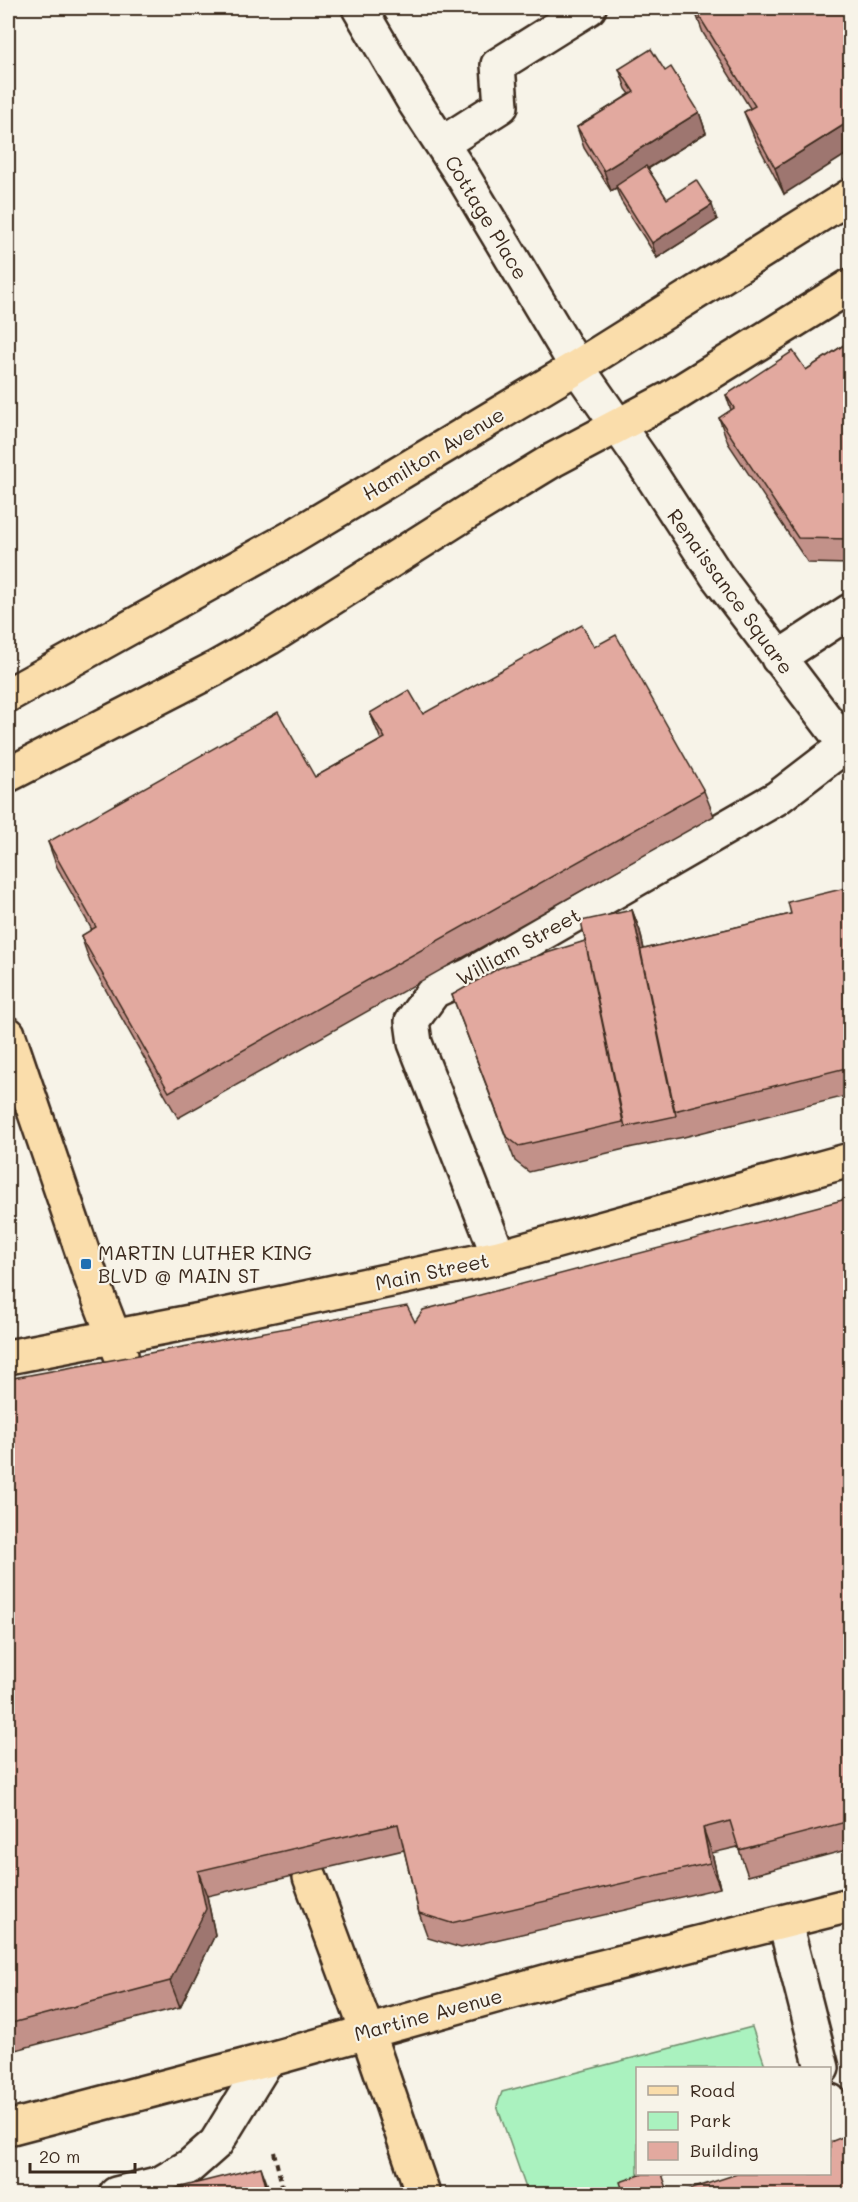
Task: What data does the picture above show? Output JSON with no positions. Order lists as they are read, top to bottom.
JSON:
{
  "streets": {
    "main road": ["Hamilton Avenue", "Main Street", "Martine Avenue"],
    "street": ["Cottage Place", "Renaissance Square", "William Street"]
  },
  "crossings": [
    ["Cottage Place", "Hamilton Avenue"],
    ["Cottage Place", "Renaissance Square"],
    ["Renaissance Square", "William Street"],
    ["William Street", "Main Street"]
  ],
  "places": {
    "transit": ["MARTIN LUTHER KING BLVD @ MAIN ST"]
  },
  "legend": ["Road", "Park", "Building"],
  "scale_bar": "20 m"
}
